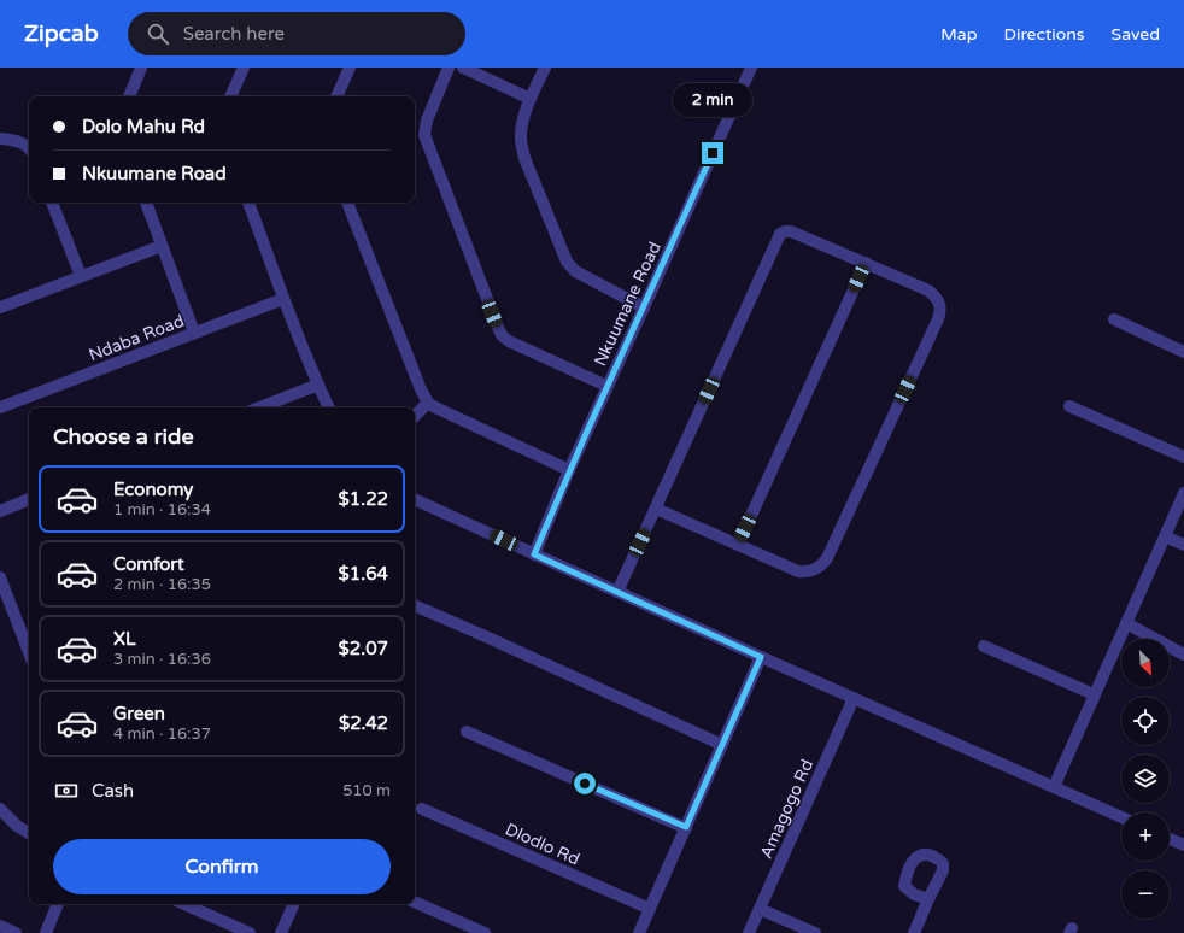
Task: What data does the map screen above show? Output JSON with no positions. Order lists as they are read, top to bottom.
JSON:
{
  "streets": {
    "street": [
      "Nkuumane Road",
      "Ndaba Road",
      "Amagogo Rd",
      "Dlodlo Rd"
    ]
  },
  "north": "bottom right",
  "page": {
    "header": "Zipcab",
    "search": "Search here",
    "nav": ["Map", "Directions", "Saved"],
    "bubble": "2 min",
    "banner": ["Dolo Mahu Rd", "Nkuumane Road"],
    "heading": "Choose a ride",
    "list": [
      {
        "name": "Economy",
        "note": "1 min · 16:34",
        "value": "$1.22"
      },
      {
        "name": "Comfort",
        "note": "2 min · 16:35",
        "value": "$1.64"
      },
      {
        "name": "XL",
        "note": "3 min · 16:36",
        "value": "$2.07"
      },
      {
        "name": "Green",
        "note": "4 min · 16:37",
        "value": "$2.42"
      }
    ],
    "map_buttons": ["+", "−"],
    "pay": ["Cash", "510 m"],
    "buttons": "Confirm"
  }
}
